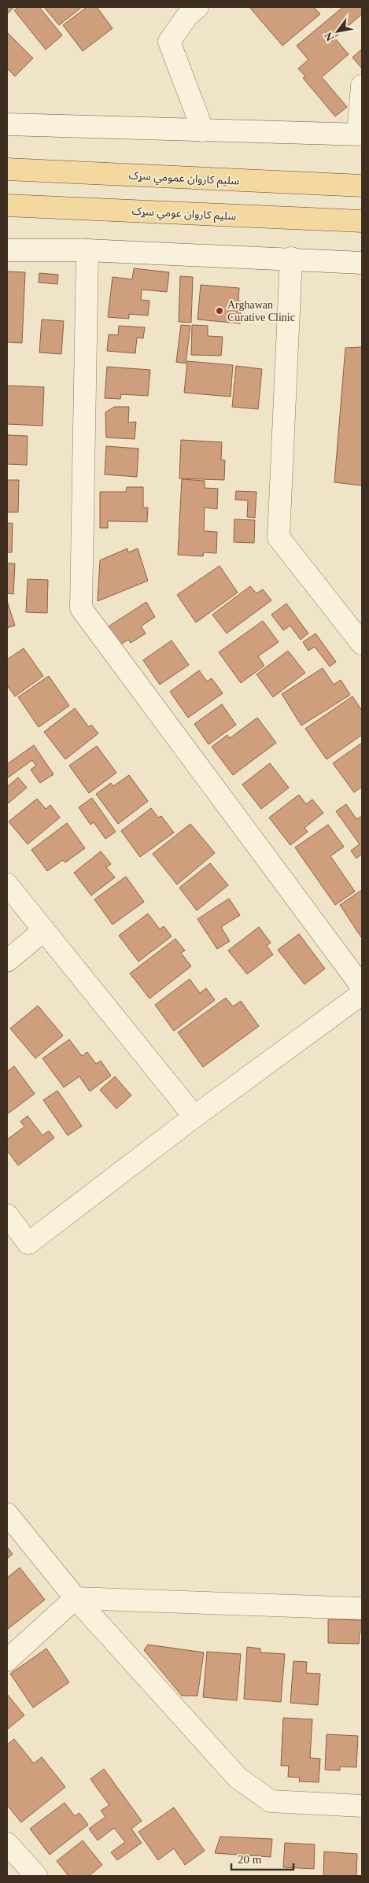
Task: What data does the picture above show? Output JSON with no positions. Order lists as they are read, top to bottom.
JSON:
{
  "streets": {
    "main road": ["سلیم کاروان عمومي سړک", "سلیم کاروان عومي سړک"]
  },
  "places": ["Arghawan Curative Clinic"],
  "scale_bar": "20 m",
  "north": "bottom left"
}
